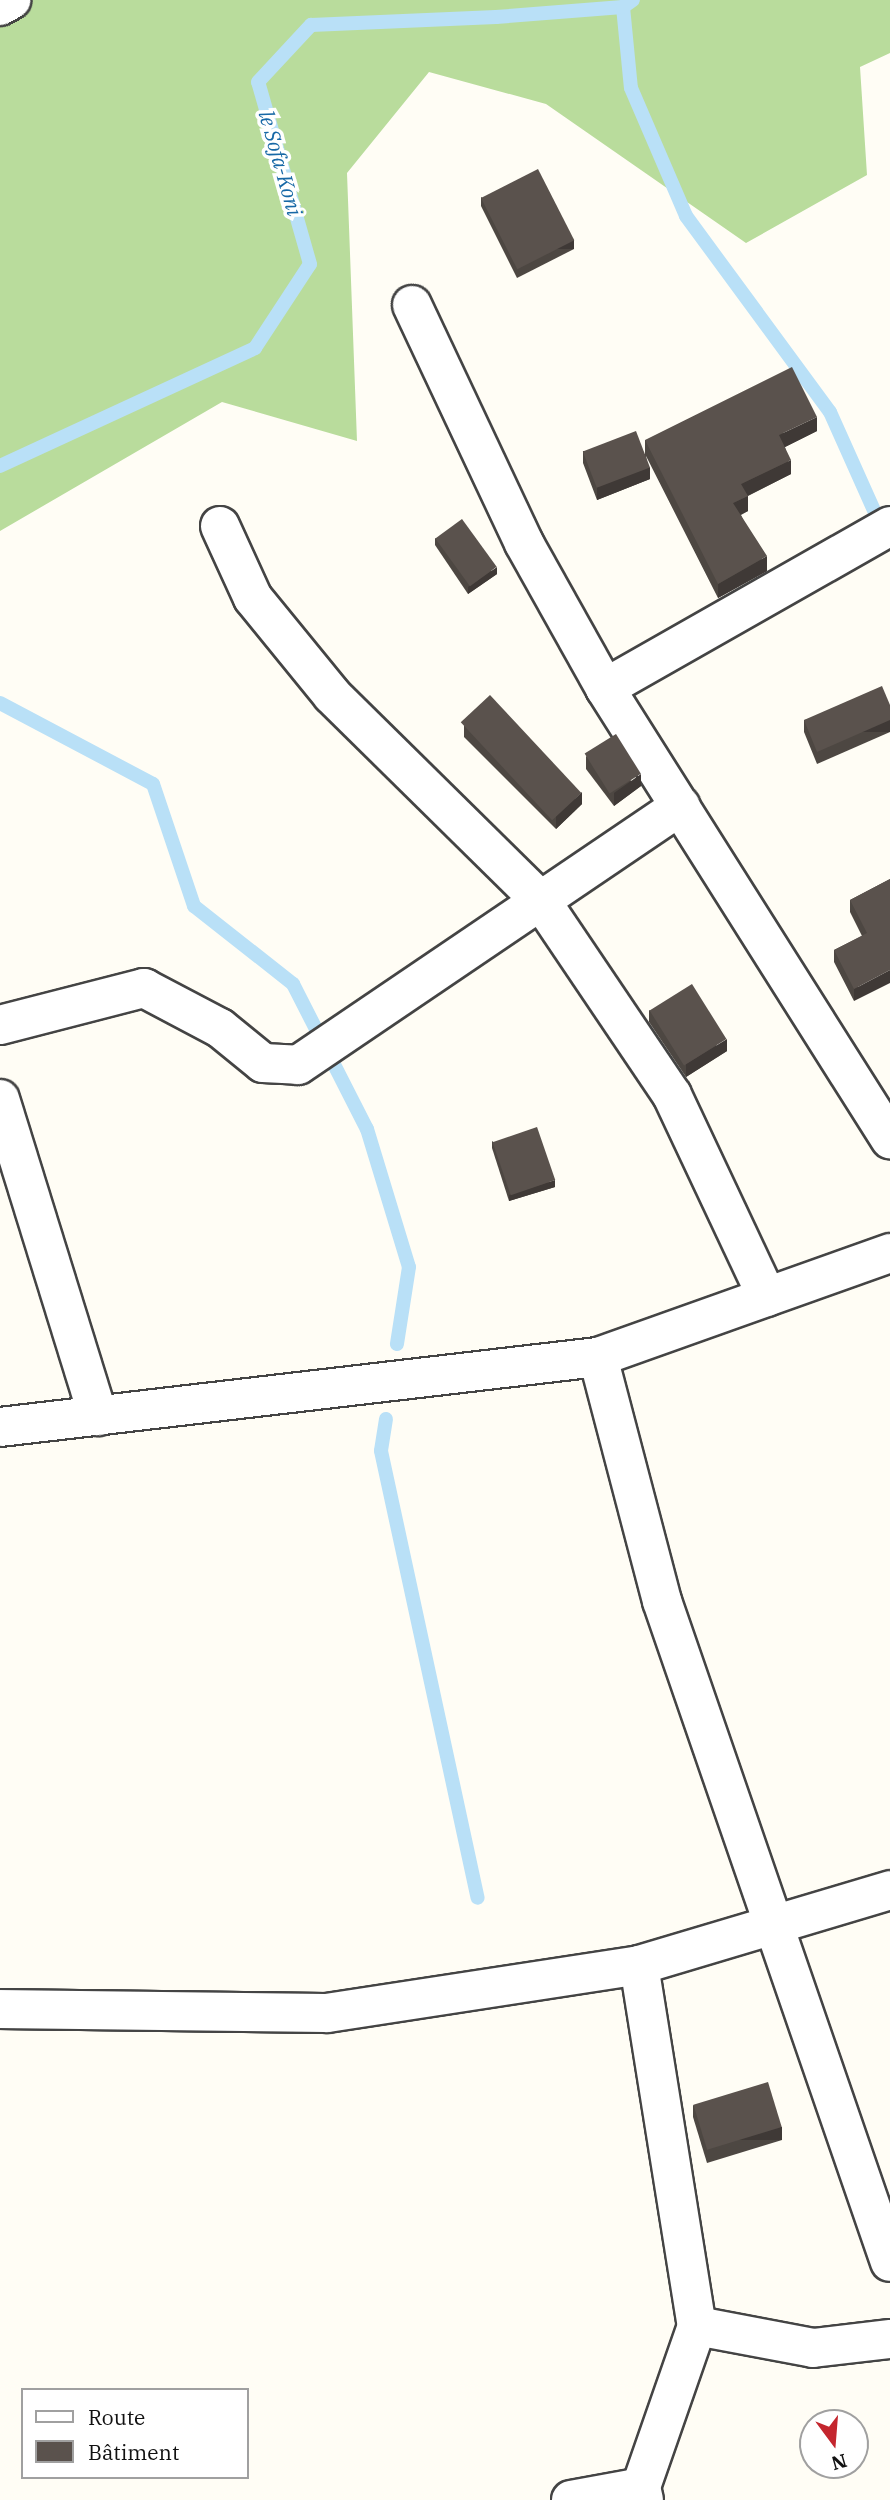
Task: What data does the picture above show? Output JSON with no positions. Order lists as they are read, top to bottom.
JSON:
{
  "water": ["le Sofa-Koni"],
  "legend": ["Route", "Bâtiment"],
  "north": "bottom"
}
